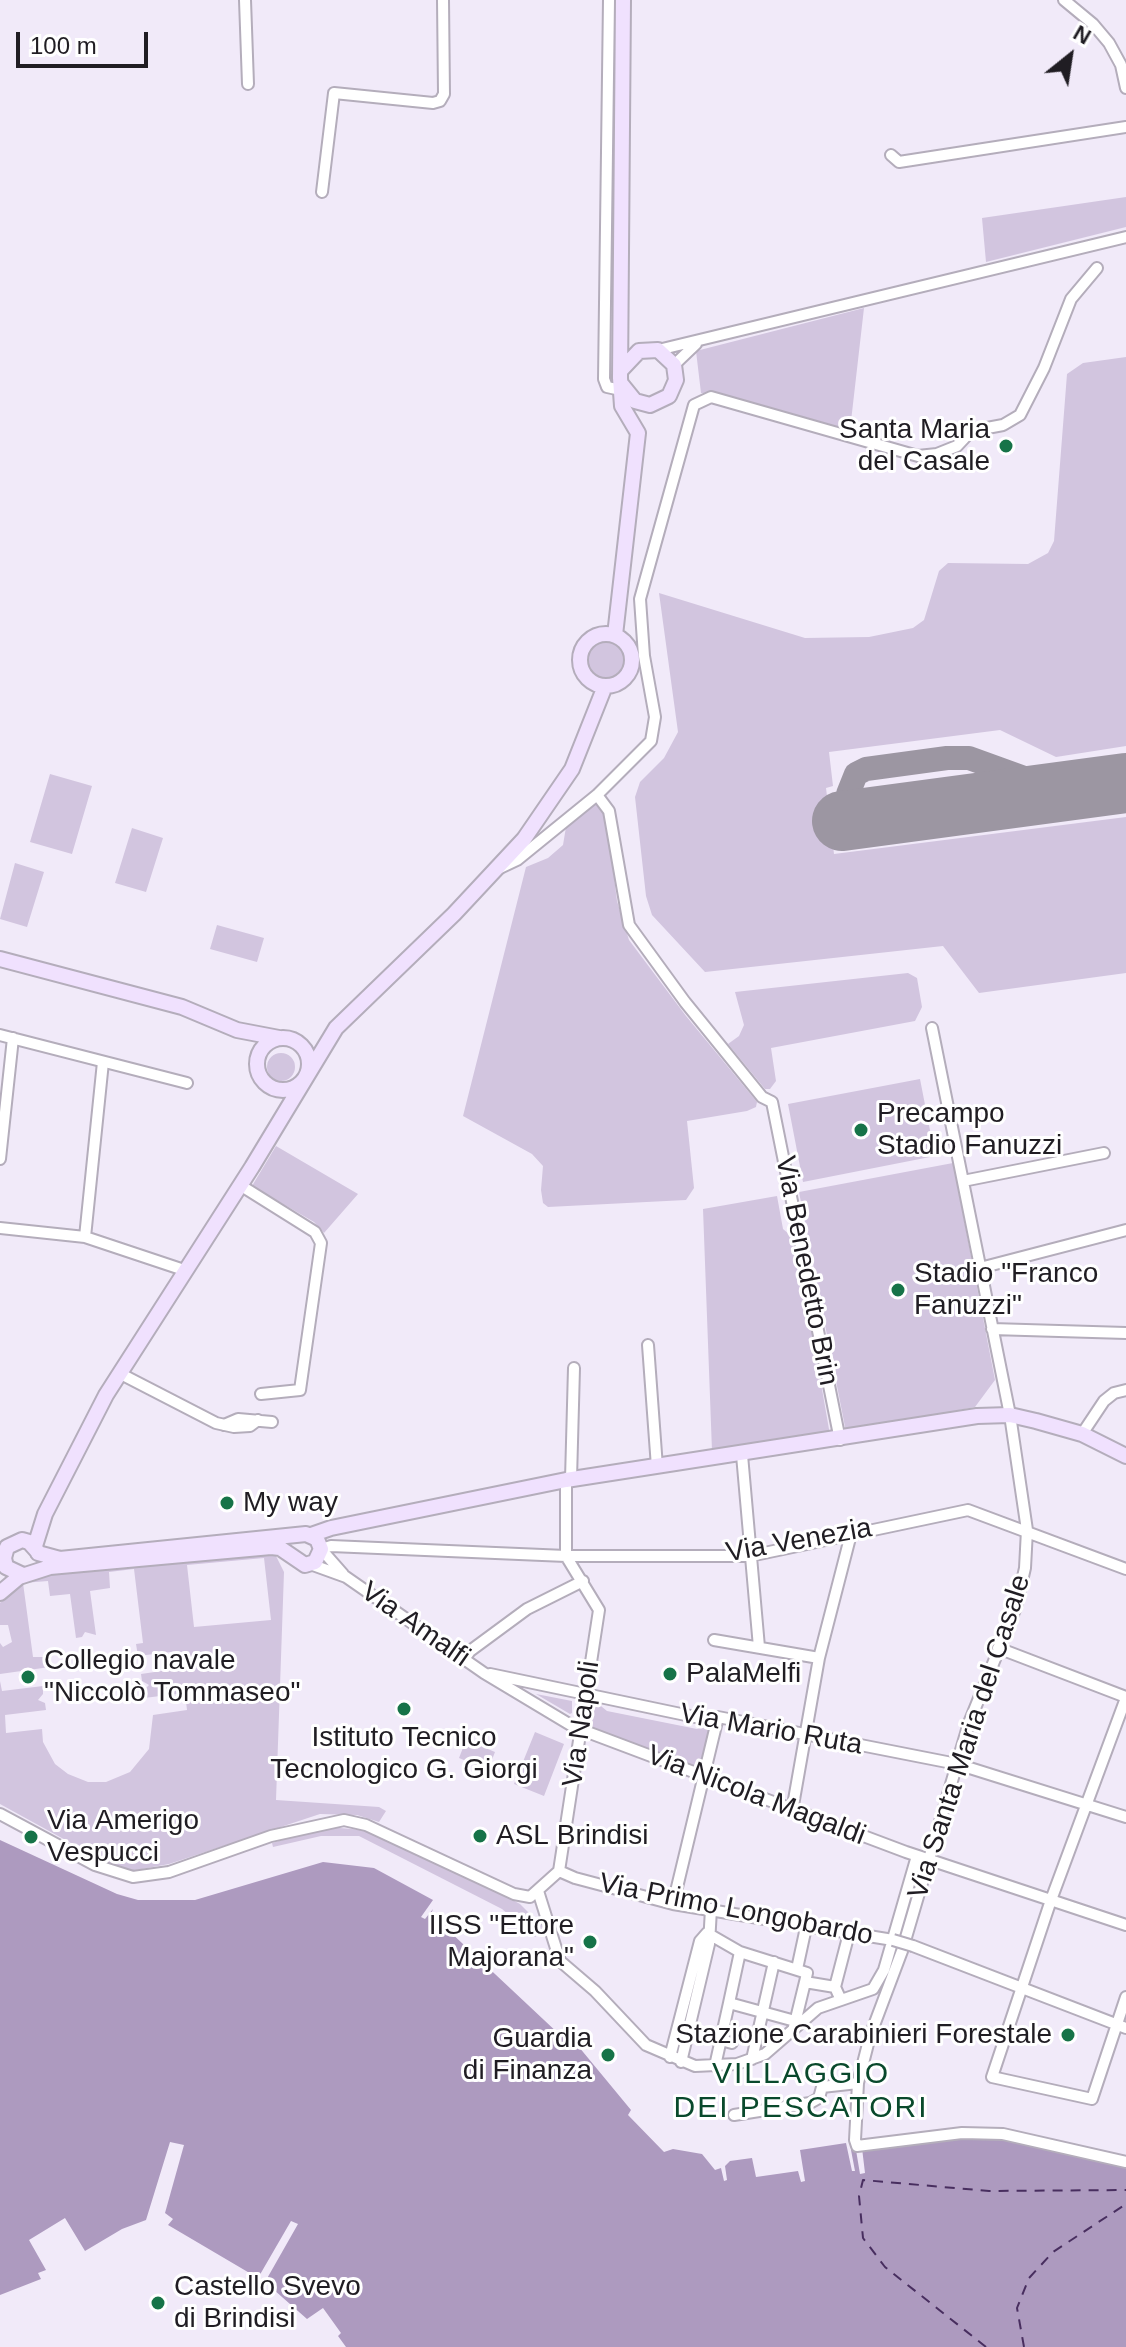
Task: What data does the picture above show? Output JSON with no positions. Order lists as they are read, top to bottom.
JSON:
{
  "streets": {
    "street": [
      "Via Benedetto Brin",
      "Via Venezia",
      "Via Amalfi",
      "Via Napoli",
      "Via Mario Ruta",
      "Via Santa Maria del Casale",
      "Via Nicola Magaldi",
      "Via Primo Longobardo"
    ]
  },
  "crossings": [
    ["Via Venezia", "Via Amalfi"],
    ["Via Venezia", "Via Napoli"],
    ["Via Venezia", "Via Santa Maria del Casale"],
    ["Via Amalfi", "Via Napoli"],
    ["Via Amalfi", "Via Mario Ruta"],
    ["Via Amalfi", "Via Nicola Magaldi"],
    ["Via Napoli", "Via Mario Ruta"],
    ["Via Napoli", "Via Nicola Magaldi"],
    ["Via Napoli", "Via Primo Longobardo"],
    ["Via Mario Ruta", "Via Santa Maria del Casale"],
    ["Via Santa Maria del Casale", "Via Nicola Magaldi"]
  ],
  "districts": ["VILLAGGIO DEI PESCATORI"],
  "places": [
    "Santa Maria del Casale",
    "Precampo Stadio Fanuzzi",
    "Stadio \"Franco Fanuzzi\"",
    "My way",
    "PalaMelfi",
    "Collegio navale \"Niccolò Tommaseo\"",
    "Istituto Tecnico Tecnologico G. Giorgi",
    "ASL Brindisi",
    "Via Amerigo Vespucci",
    "IISS \"Ettore Majorana\"",
    "Stazione Carabinieri Forestale",
    "Guardia di Finanza",
    "Castello Svevo di Brindisi"
  ],
  "scale_bar": "100 m",
  "north": "top right"
}
